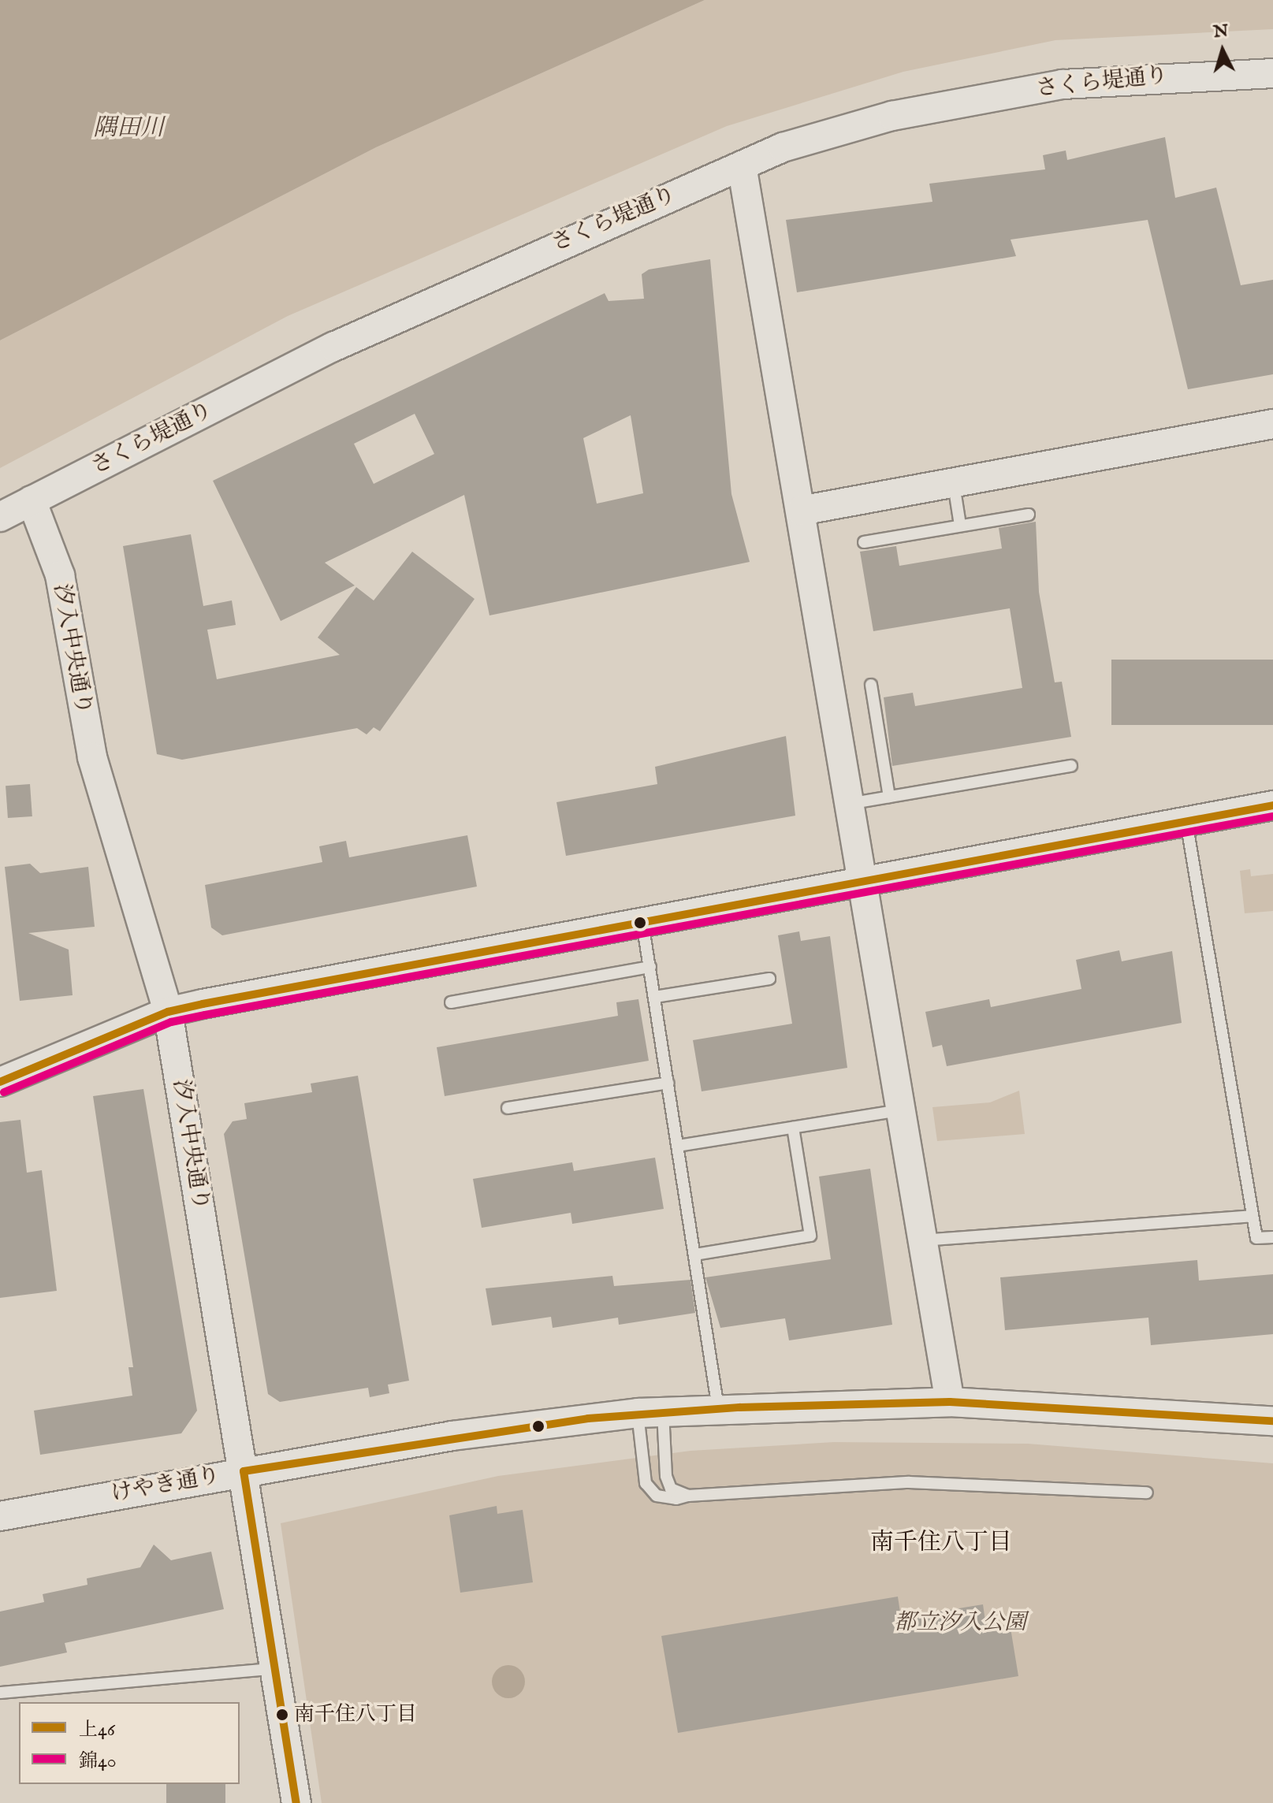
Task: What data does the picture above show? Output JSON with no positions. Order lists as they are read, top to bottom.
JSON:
{
  "streets": {
    "street": ["さくら堤通り", "汐入中央通り", "けやき通り"]
  },
  "crossings": [
    ["さくら堤通り", "汐入中央通り"],
    ["汐入中央通り", "けやき通り"]
  ],
  "districts": ["南千住八丁目"],
  "water": ["隅田川"],
  "parks": ["都立汐入公園"],
  "places": ["南千住八丁目"],
  "lines": ["transit line 上46", "transit line 錦40"],
  "legend": ["上46", "錦40"],
  "north": "top"
}
